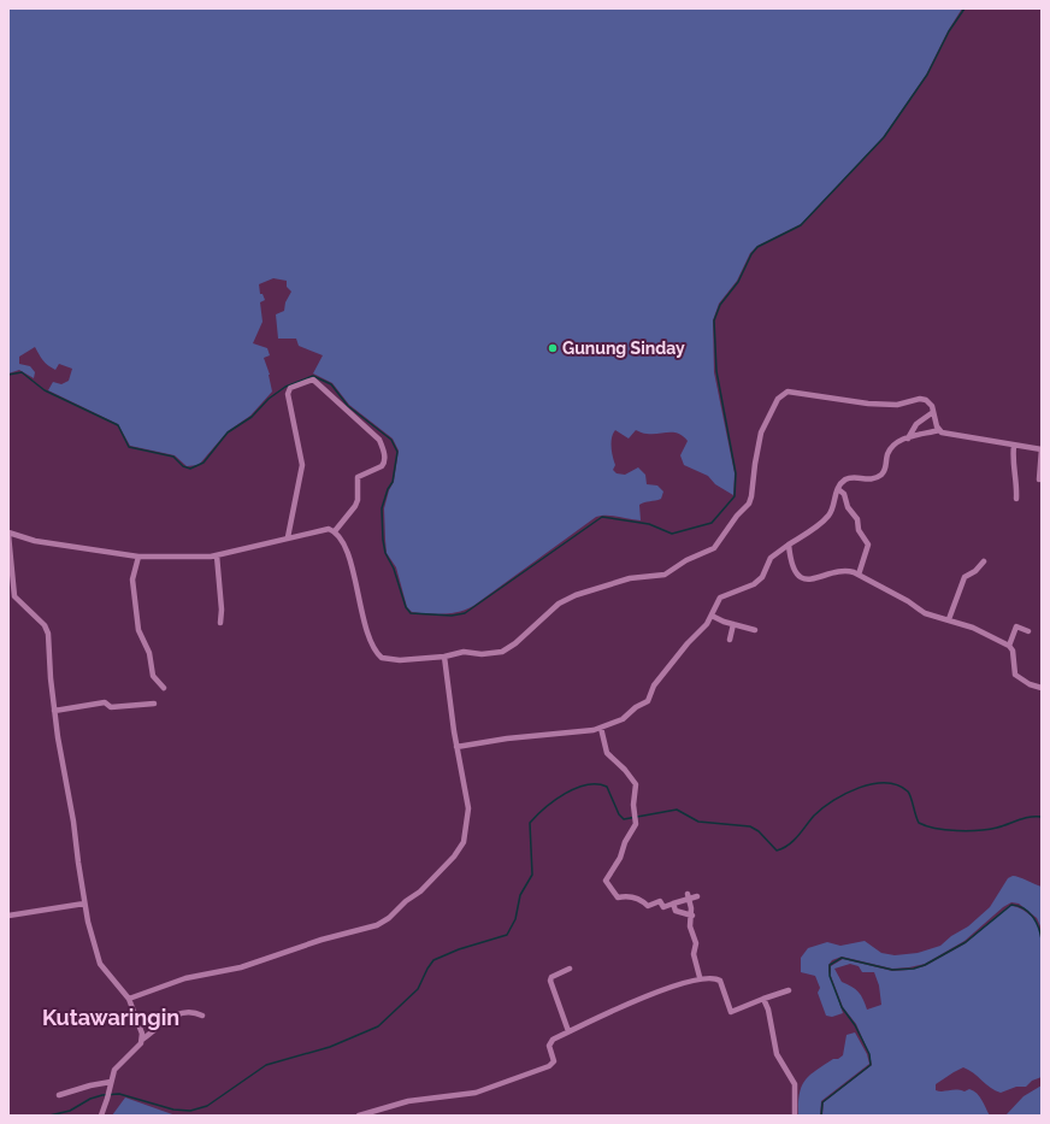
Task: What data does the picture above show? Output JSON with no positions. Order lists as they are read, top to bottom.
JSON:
{
  "districts": ["Kutawaringin"],
  "places": ["Gunung Sinday"]
}
